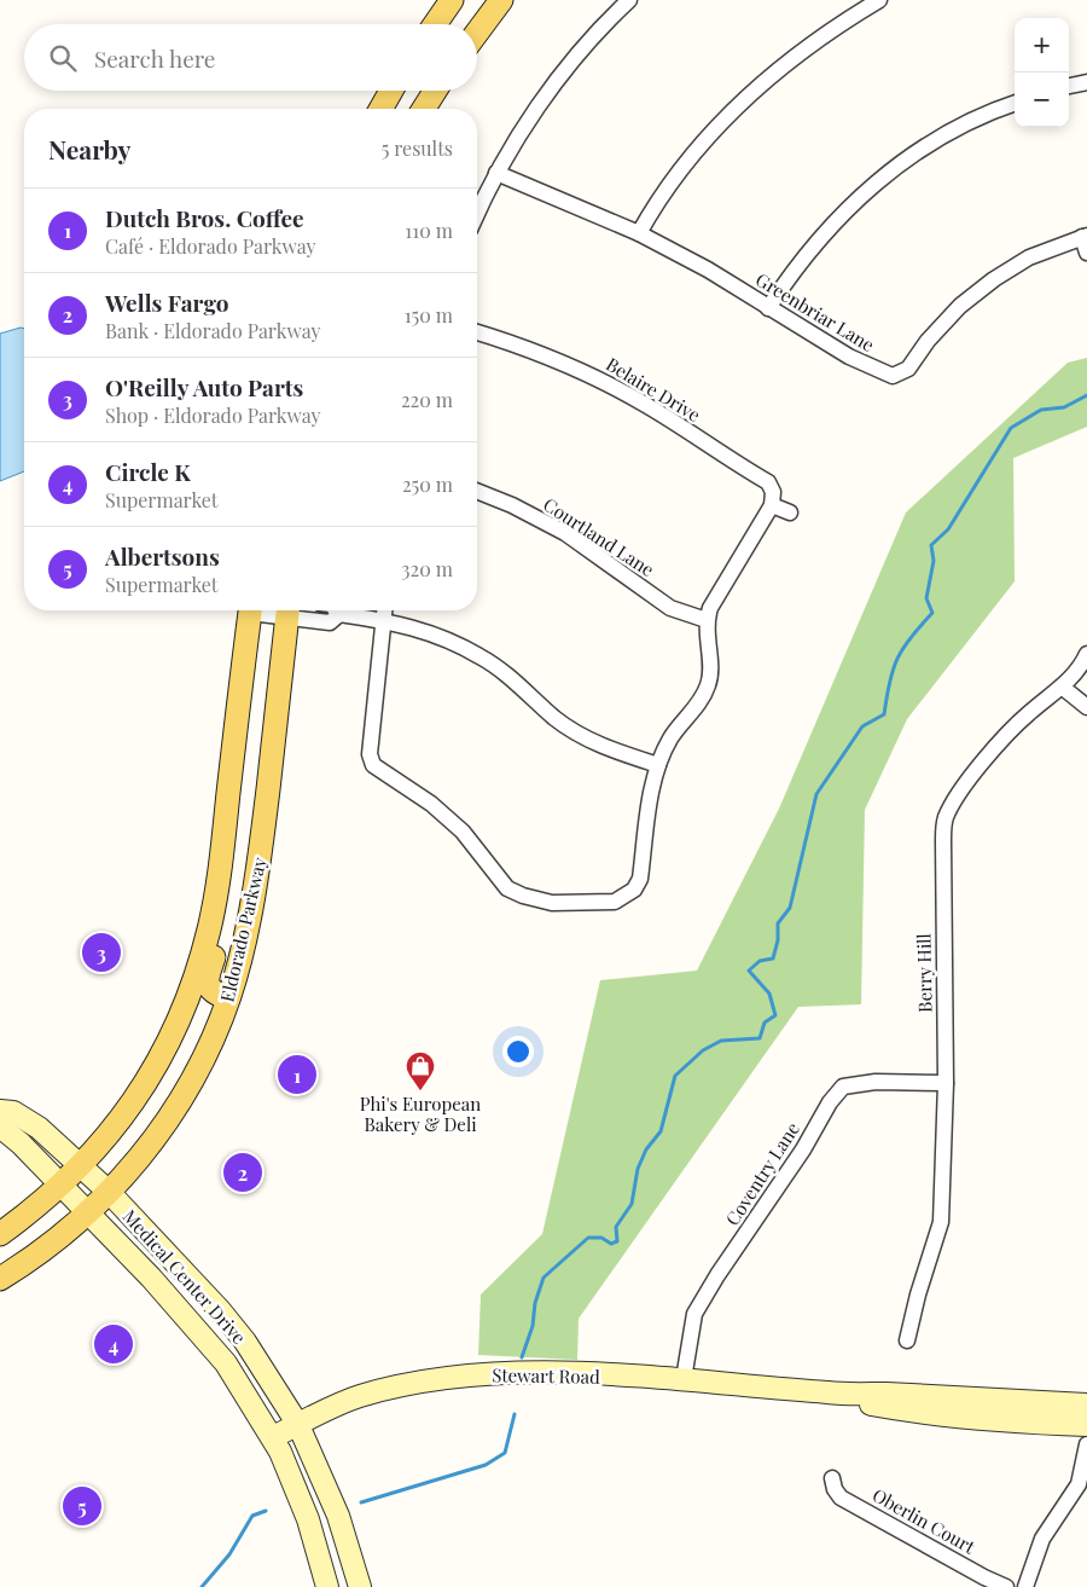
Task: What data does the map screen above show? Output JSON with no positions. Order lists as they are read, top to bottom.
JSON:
{
  "streets": {
    "main road": ["Eldorado Parkway"],
    "street": [
      "Greenbriar Lane",
      "Belaire Drive",
      "Courtland Lane",
      "Berry Hill",
      "Coventry Lane",
      "Medical Center Drive",
      "Stewart Road",
      "Oberlin Court"
    ]
  },
  "crossings": [
    ["Eldorado Parkway", "Medical Center Drive"],
    ["Berry Hill", "Coventry Lane"],
    ["Coventry Lane", "Stewart Road"],
    ["Medical Center Drive", "Stewart Road"]
  ],
  "places": {
    "shop": ["Phi's European Bakery & Deli"]
  },
  "page": {
    "map_buttons": ["+", "−"],
    "search": "Search here",
    "heading": ["Nearby", "5 results"],
    "list": [
      {
        "mark": "1",
        "name": "Dutch Bros. Coffee",
        "note": "Café · Eldorado Parkway",
        "value": "110 m"
      },
      {
        "mark": "2",
        "name": "Wells Fargo",
        "note": "Bank · Eldorado Parkway",
        "value": "150 m"
      },
      {
        "mark": "3",
        "name": "O'Reilly Auto Parts",
        "note": "Shop · Eldorado Parkway",
        "value": "220 m"
      },
      {
        "mark": "4",
        "name": "Circle K",
        "note": "Supermarket",
        "value": "250 m"
      },
      {
        "mark": "5",
        "name": "Albertsons",
        "note": "Supermarket",
        "value": "320 m"
      }
    ],
    "pins": [
      "3",
      "1",
      "2",
      "4",
      "5"
    ]
  }
}
